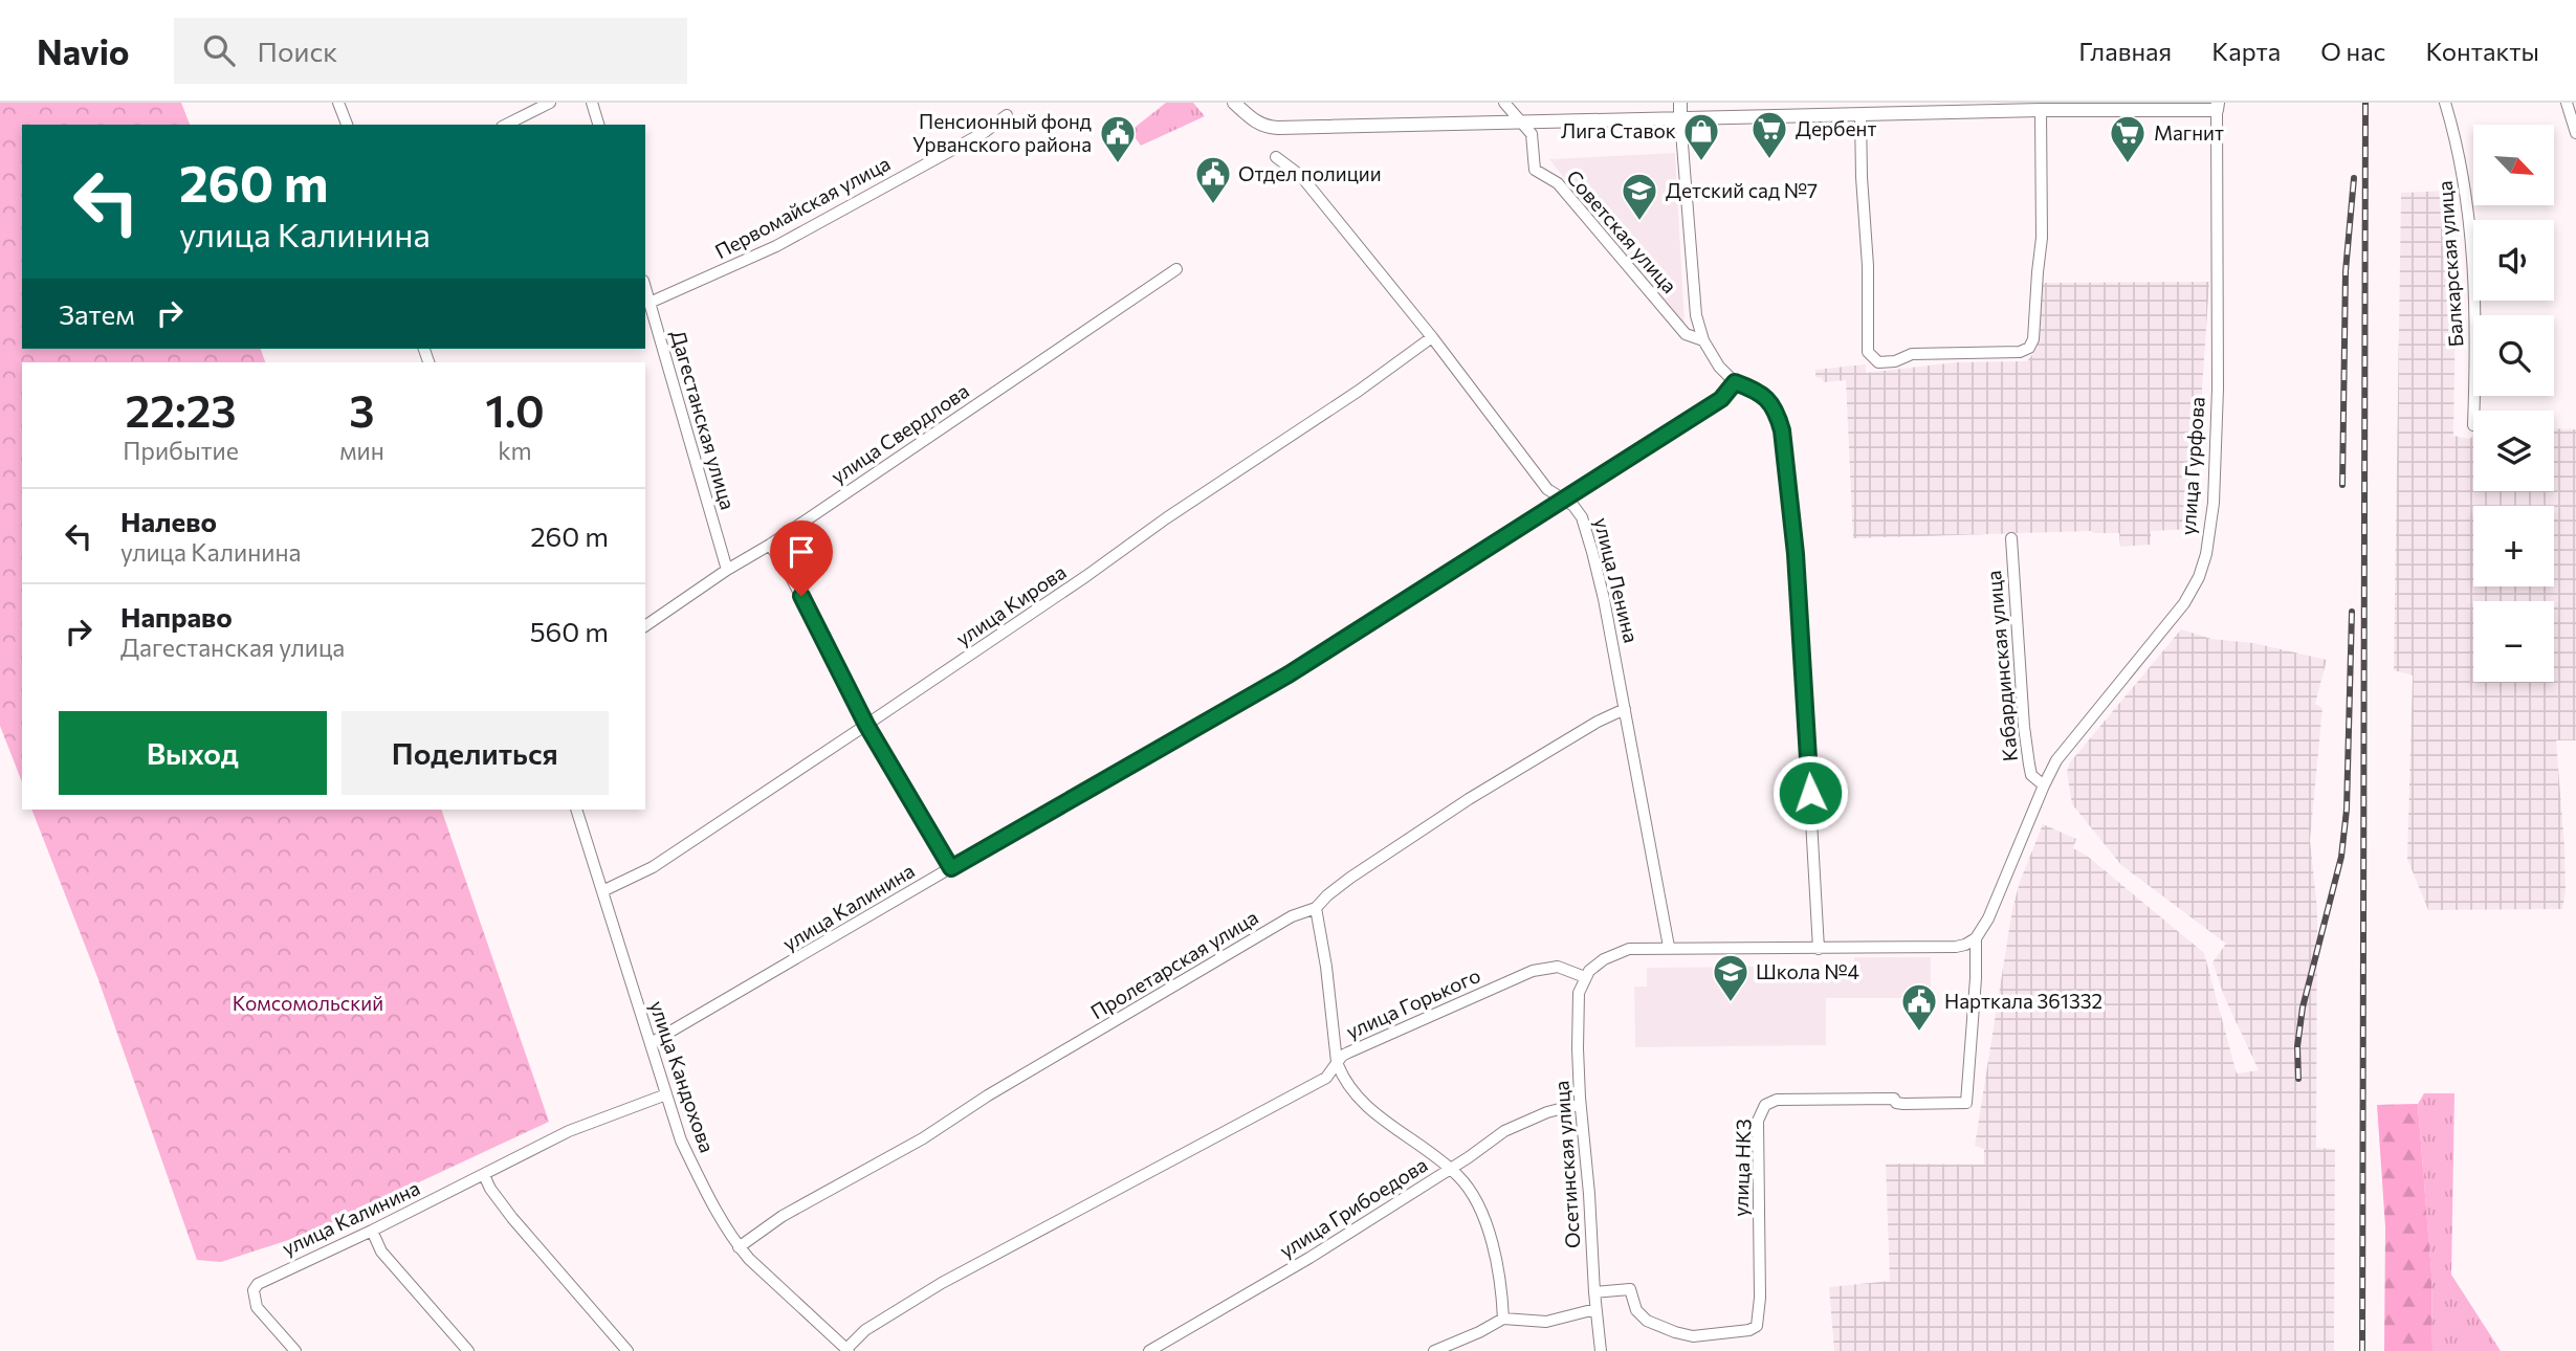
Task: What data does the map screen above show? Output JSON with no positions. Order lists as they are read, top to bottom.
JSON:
{
  "streets": {
    "street": [
      "Первомайская улица",
      "Советская улица",
      "Балкарская улица",
      "Дагестанская улица",
      "улица Свердлова",
      "улица Гурфова",
      "улица Ленина",
      "улица Кирова",
      "Кабардинская улица",
      "улица Калинина",
      "Пролетарская улица",
      "улица Горького",
      "улица Кандохова",
      "Осетинская улица",
      "улица НКЗ",
      "улица Грибоедова"
    ]
  },
  "crossings": [
    ["Первомайская улица", "Дагестанская улица"],
    ["Дагестанская улица", "улица Свердлова"],
    ["улица Гурфова", "Кабардинская улица"],
    ["улица Гурфова", "улица НКЗ"],
    ["улица Ленина", "улица Кирова"],
    ["улица Ленина", "улица Калинина"],
    ["улица Ленина", "Пролетарская улица"],
    ["улица Кирова", "улица Кандохова"],
    ["улица Калинина", "улица Кандохова"],
    ["Пролетарская улица", "улица Кандохова"],
    ["улица Горького", "улица Кандохова"],
    ["улица Горького", "Осетинская улица"],
    ["Осетинская улица", "улица НКЗ"],
    ["Осетинская улица", "улица Грибоедова"]
  ],
  "parks": ["Комсомольский"],
  "places": {
    "supermarket": ["Дербент", "Магнит"],
    "shop": ["Лига Ставок"],
    "public building": ["Пенсионный фонд Урванского района", "Отдел полиции", "Нарткала 361332"],
    "school or university": ["Детский сад №7", "Школа №4"]
  },
  "north": "bottom right",
  "page": {
    "header": "Navio",
    "search": "Поиск",
    "nav": [
      "Главная",
      "Карта",
      "О нас",
      "Контакты"
    ],
    "map_buttons": ["+", "−"],
    "turn": ["260 m", "улица Калинина"],
    "then": "Затем",
    "eta": [
      "22:23",
      "Прибытие",
      "3",
      "мин",
      "1.0",
      "km"
    ],
    "list": [
      {
        "name": "Налево",
        "note": "улица Калинина",
        "value": "260 m"
      },
      {
        "name": "Направо",
        "note": "Дагестанская улица",
        "value": "560 m"
      }
    ],
    "buttons": ["Выход", "Поделиться"]
  }
}
